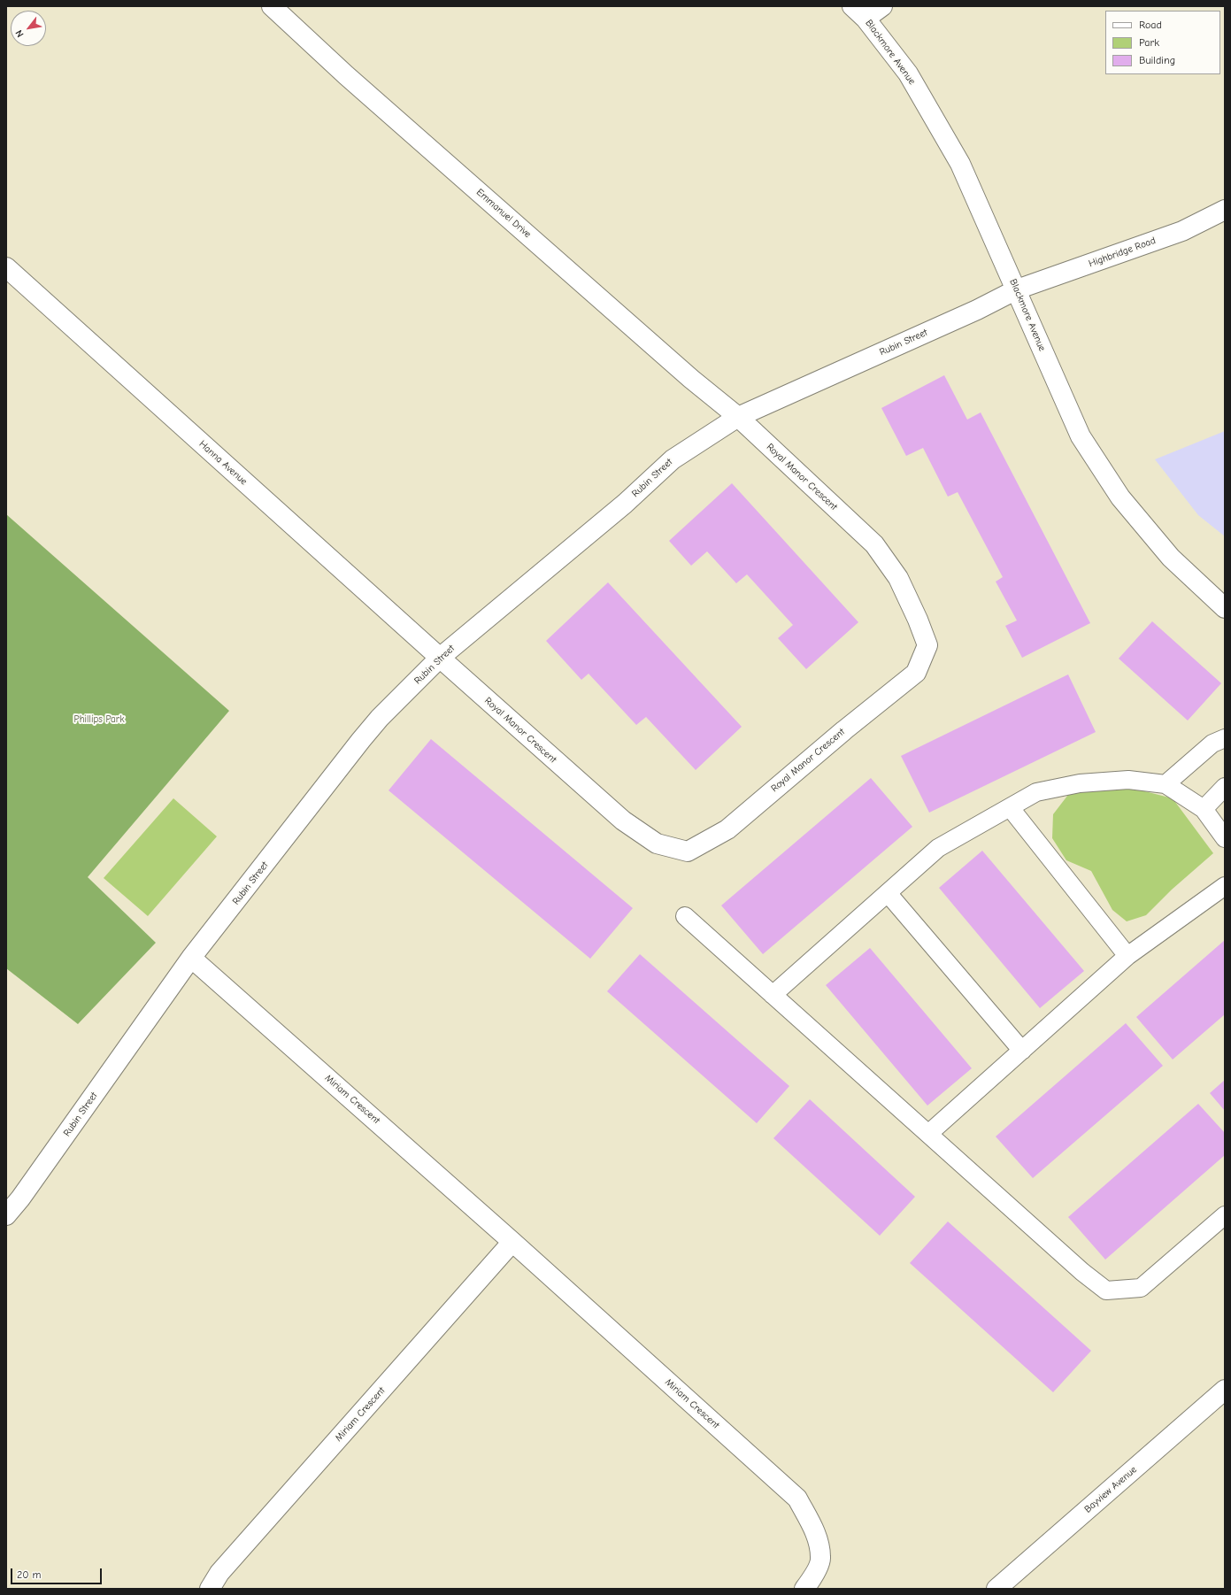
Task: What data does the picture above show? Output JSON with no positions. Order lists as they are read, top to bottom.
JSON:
{
  "streets": {
    "street": [
      "Blackmore Avenue",
      "Emmanuel Drive",
      "Highbridge Road",
      "Rubin Street",
      "Hanna Avenue",
      "Royal Manor Crescent",
      "Miriam Crescent",
      "Bayview Avenue"
    ]
  },
  "crossings": [
    ["Blackmore Avenue", "Highbridge Road"],
    ["Blackmore Avenue", "Rubin Street"],
    ["Emmanuel Drive", "Rubin Street"],
    ["Emmanuel Drive", "Royal Manor Crescent"],
    ["Highbridge Road", "Rubin Street"],
    ["Rubin Street", "Hanna Avenue"],
    ["Rubin Street", "Royal Manor Crescent"],
    ["Rubin Street", "Miriam Crescent"],
    ["Hanna Avenue", "Royal Manor Crescent"]
  ],
  "parks": ["Phillips Park"],
  "legend": ["Road", "Park", "Building"],
  "scale_bar": "20 m",
  "north": "bottom left"
}
